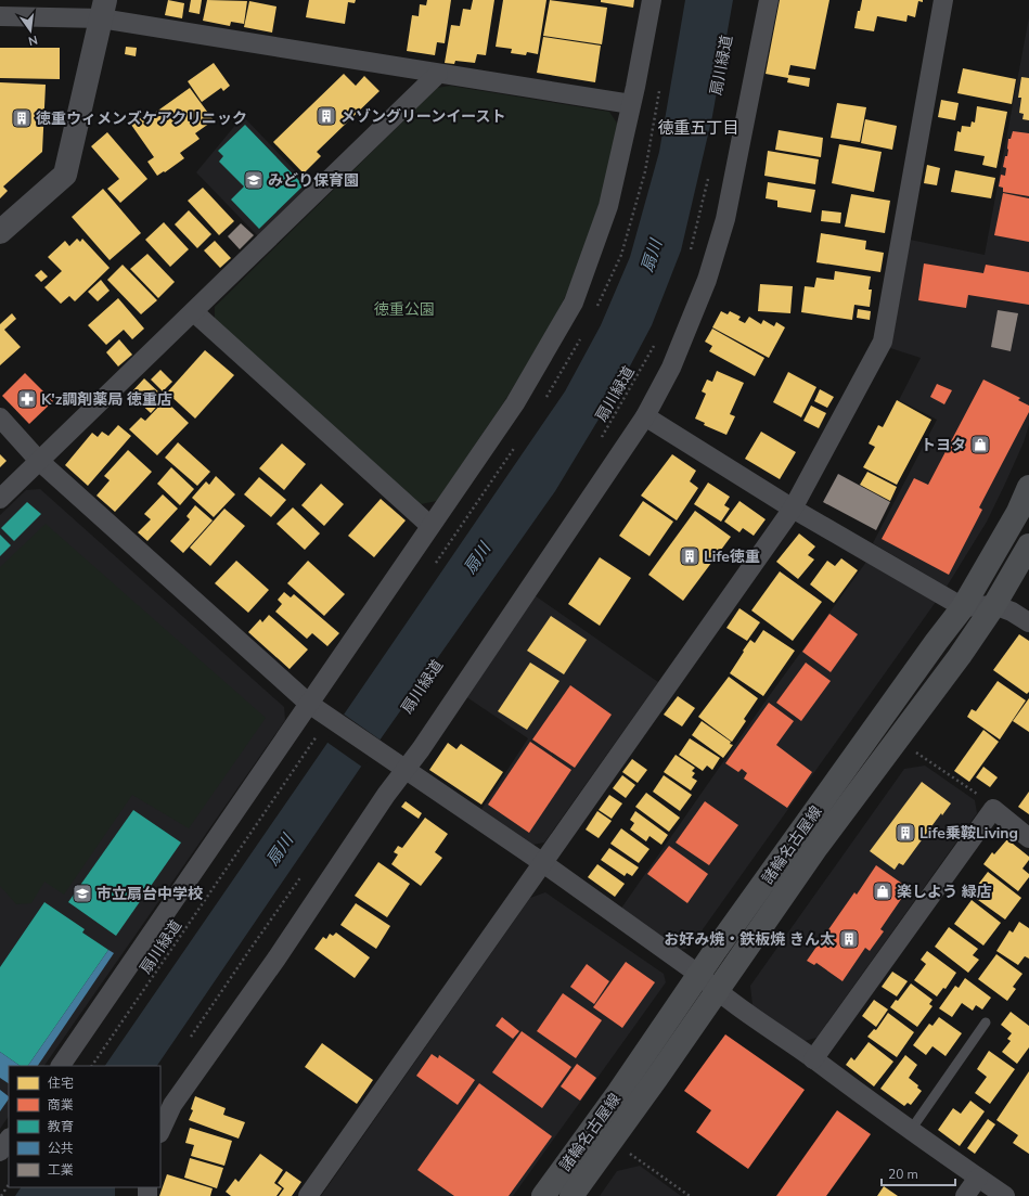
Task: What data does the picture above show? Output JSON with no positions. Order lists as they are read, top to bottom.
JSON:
{
  "streets": {
    "main road": ["諸輪名古屋線"],
    "path": ["扇川緑道"]
  },
  "districts": ["徳重五丁目"],
  "water": ["扇川"],
  "parks": ["徳重公園"],
  "places": {
    "building": [
      "メゾングリーンイースト",
      "徳重ウィメンズケアクリニック",
      "Life徳重",
      "Life乗鞍Living",
      "お好み焼・鉄板焼 きん太"
    ],
    "school or university": ["みどり保育園", "市立扇台中学校"],
    "pharmacy": ["K'z調剤薬局 徳重店"],
    "shop": ["トヨタ", "楽しよう 緑店"]
  },
  "legend": [
    "住宅",
    "商業",
    "教育",
    "公共",
    "工業"
  ],
  "scale_bar": "20 m",
  "north": "bottom"
}
